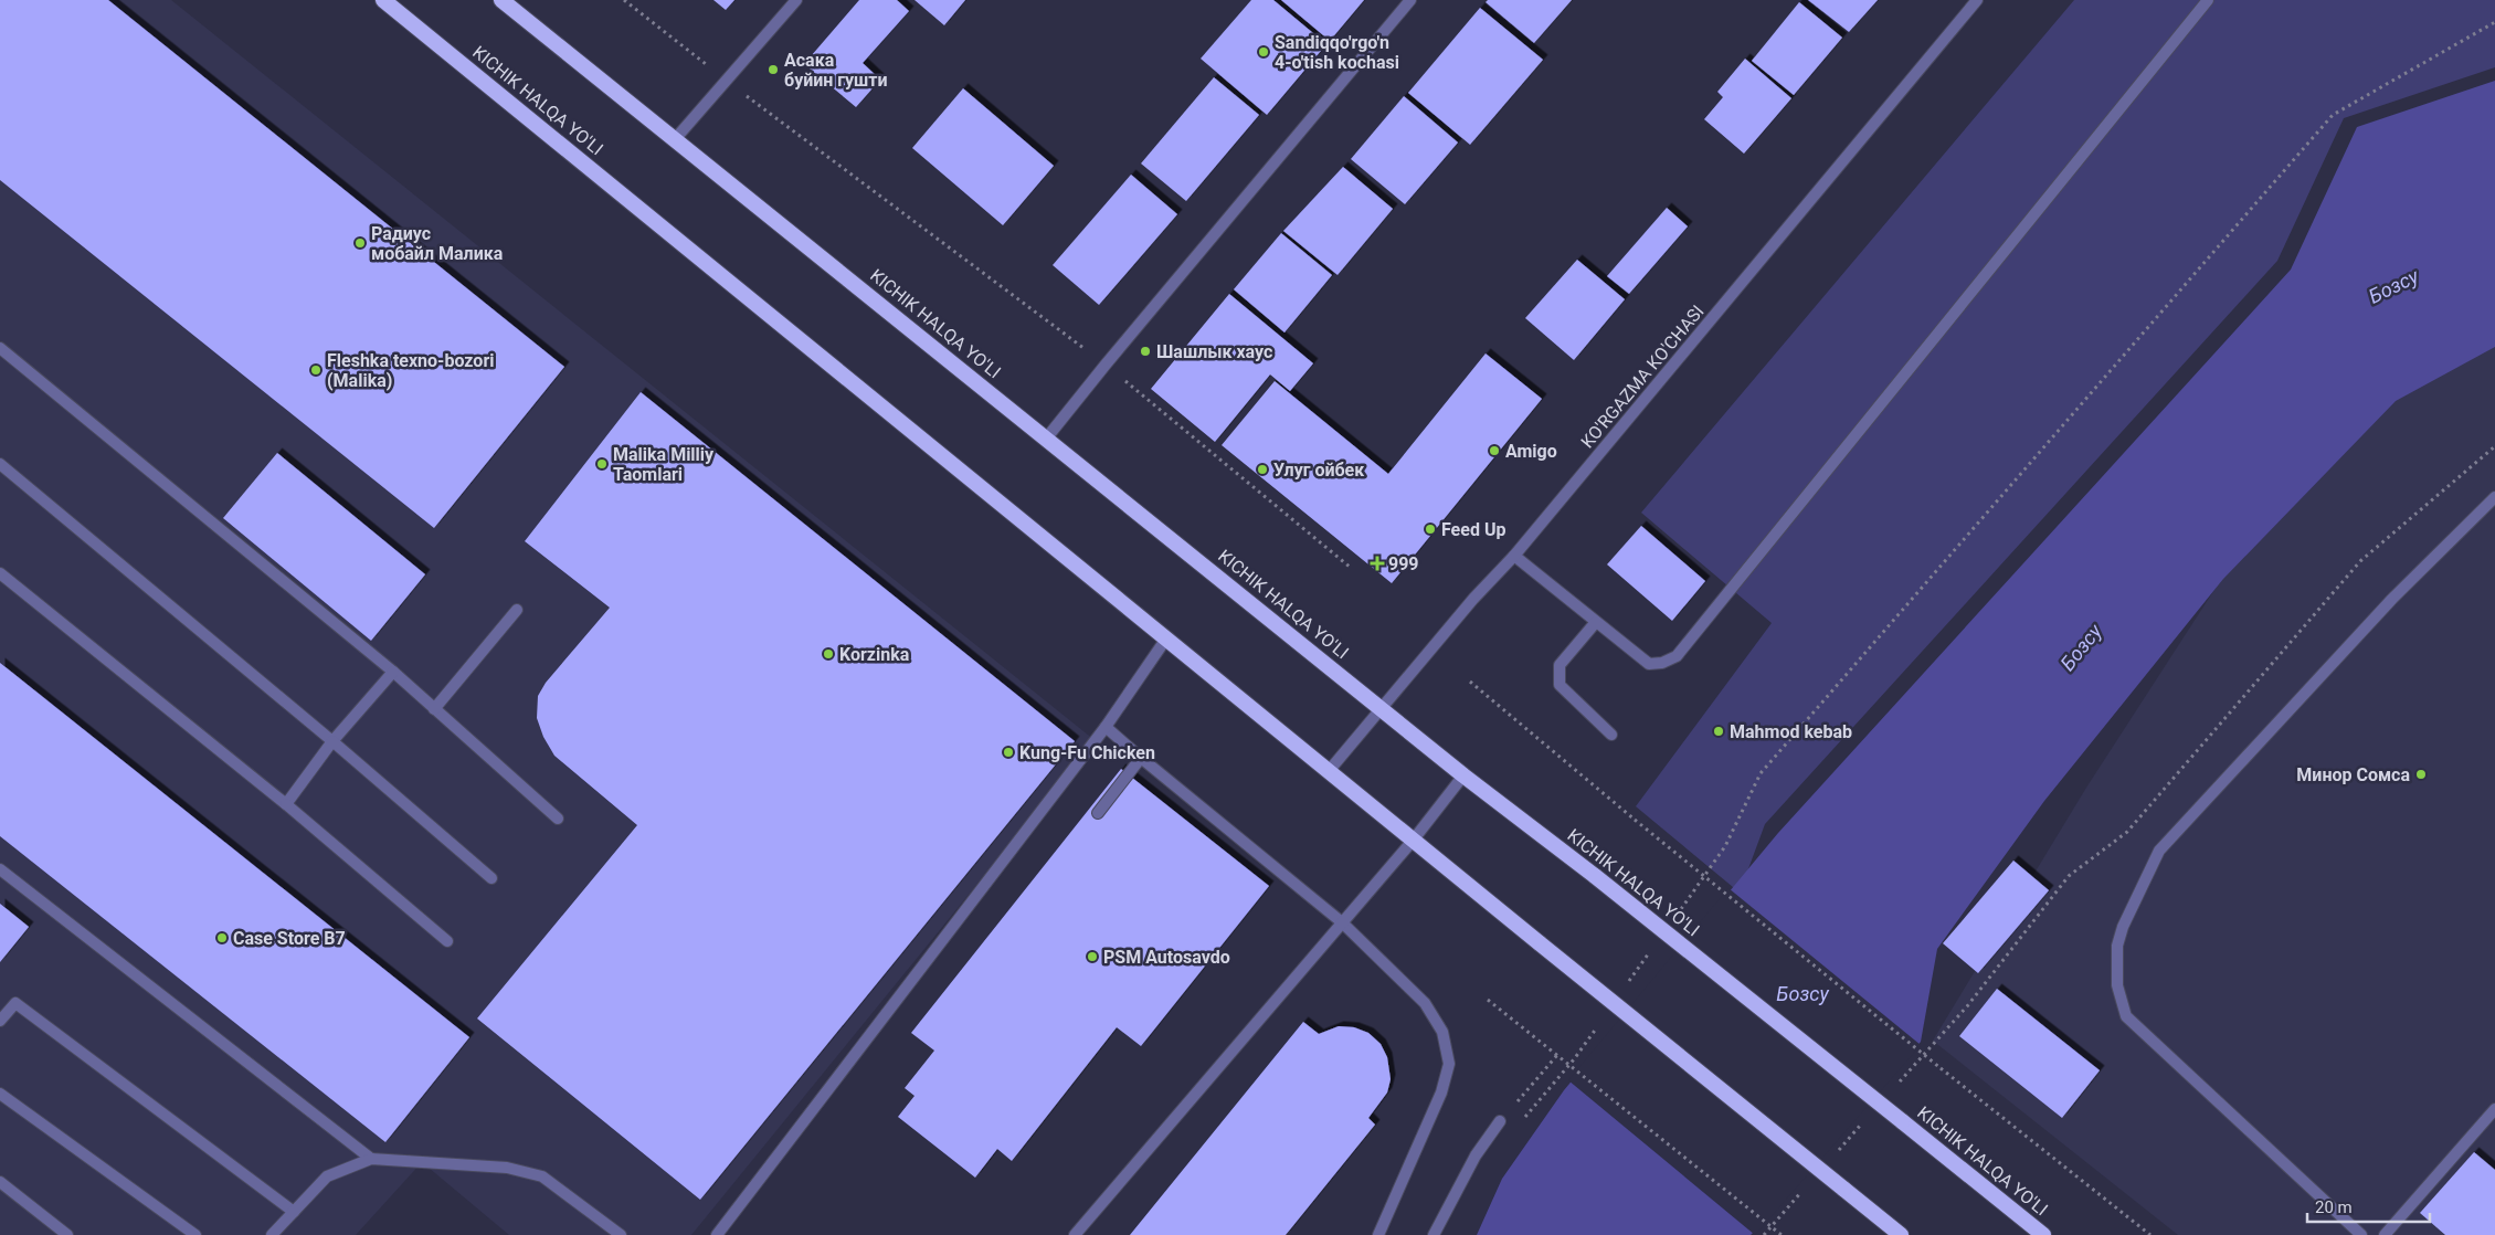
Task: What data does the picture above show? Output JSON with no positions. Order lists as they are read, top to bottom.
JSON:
{
  "streets": {
    "highway": ["KICHIK HALQA YO'LI"],
    "street": ["KO'RGAZMA KO'CHASI"]
  },
  "crossings": [
    ["KICHIK HALQA YO'LI", "KO'RGAZMA KO'CHASI"]
  ],
  "water": ["Бозсу"],
  "places": {
    "other": [
      "Sandiqqo'rgo'n 4-o'tish kochasi",
      "Асака буйин гушти",
      "Радиус мобайл Малика",
      "Шашлык хаус",
      "Fleshka texno-bozori (Malika)",
      "Amigo",
      "Malika Milliy Taomlari",
      "Улуг ойбек",
      "Feed Up",
      "Korzinka",
      "Mahmod kebab",
      "Kung-Fu Chicken",
      "Минор Сомса",
      "Case Store B7",
      "PSM Autosavdo"
    ],
    "health": ["999"]
  },
  "scale_bar": "20 m"
}
